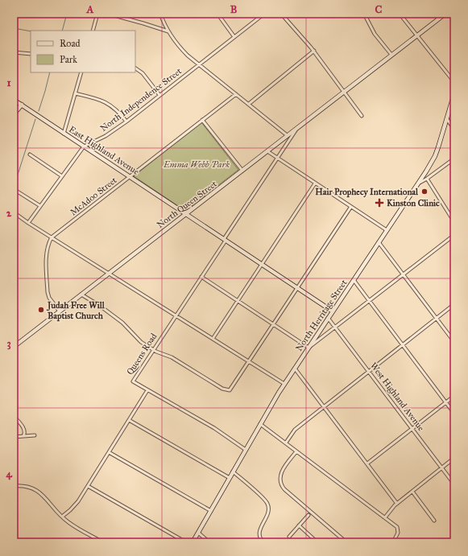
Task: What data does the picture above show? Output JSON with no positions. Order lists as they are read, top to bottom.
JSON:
{
  "streets": {
    "street": [
      "North Independence Street",
      "East Highland Avenue",
      "McAdoo Street",
      "North Queen Street",
      "North Herritage Street",
      "Queens Road",
      "West Highland Avenue"
    ]
  },
  "crossings": [
    ["North Independence Street", "East Highland Avenue"],
    ["East Highland Avenue", "McAdoo Street"],
    ["East Highland Avenue", "North Queen Street"],
    ["North Queen Street", "Queens Road"],
    ["North Herritage Street", "West Highland Avenue"]
  ],
  "parks": ["Emma Webb Park"],
  "places": {
    "other": ["Hair Prophecy International", "Judah Free Will Baptist Church"],
    "health": ["Kinston Clinic"]
  },
  "legend": ["Road", "Park"],
  "grid": {
    "columns": ["A", "B", "C"],
    "rows": [
      "1",
      "2",
      "3",
      "4"
    ]
  }
}
